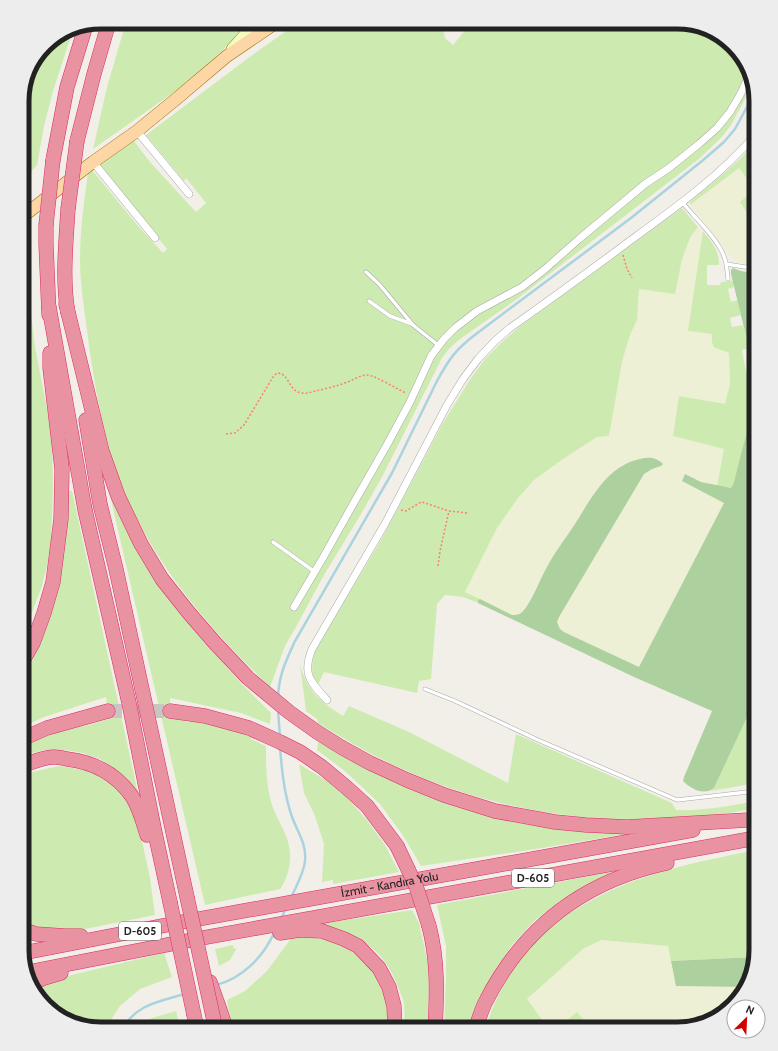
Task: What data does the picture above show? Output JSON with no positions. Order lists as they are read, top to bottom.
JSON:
{
  "streets": {
    "highway": ["D-605", "İzmit - Kandıra Yolu"]
  },
  "north": "top right"
}
